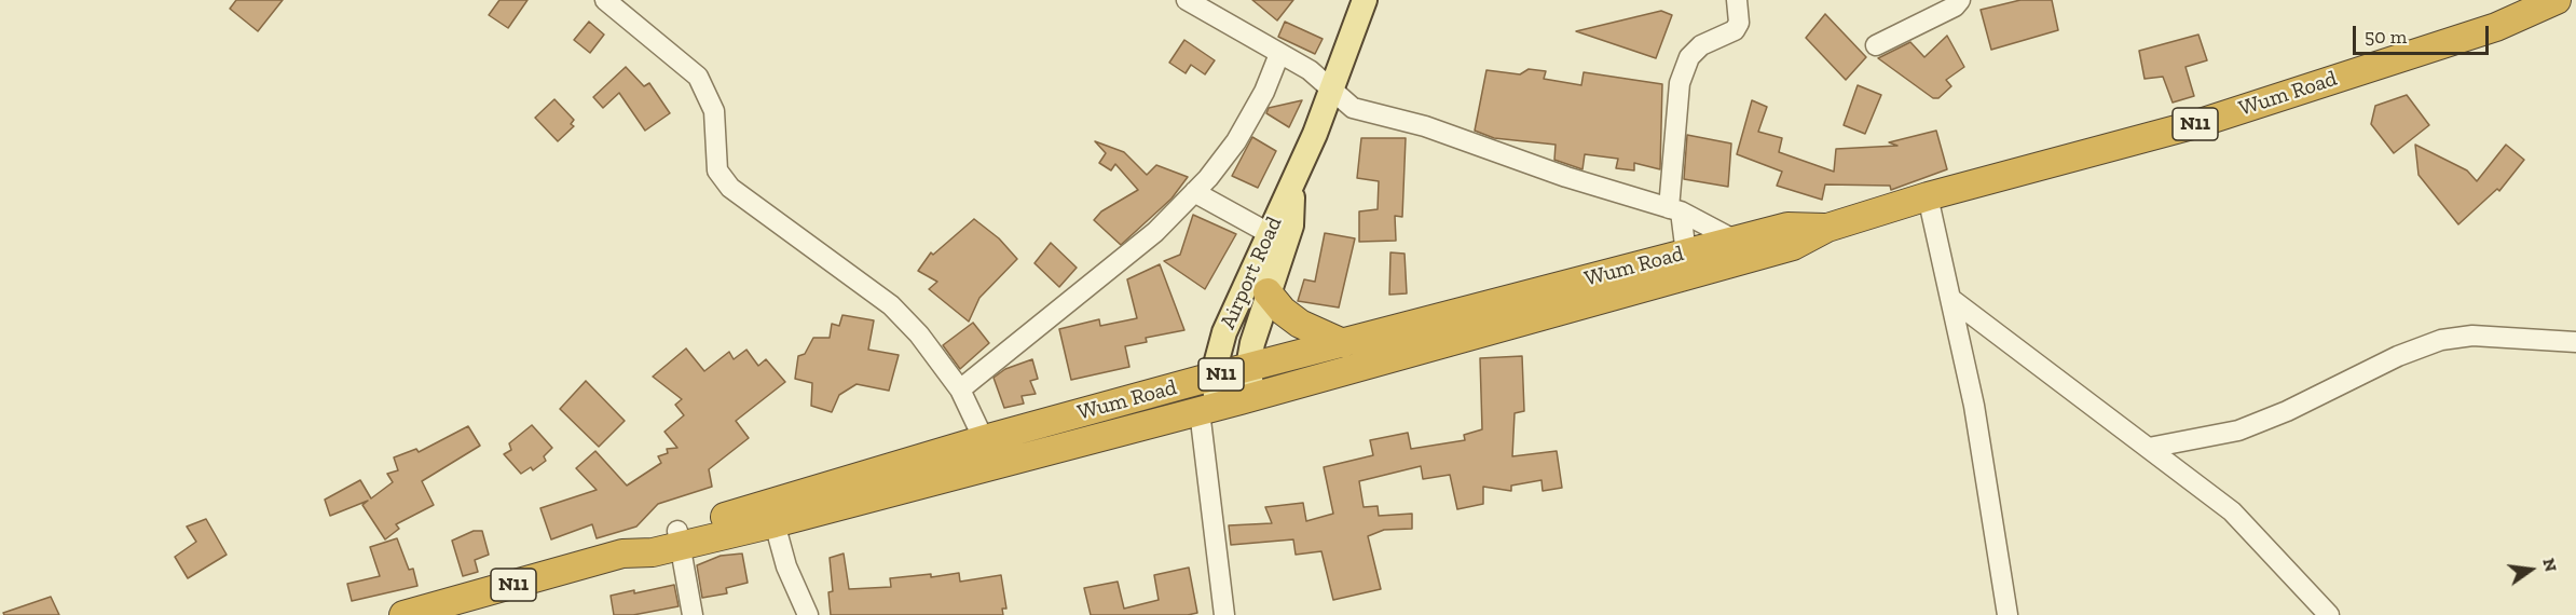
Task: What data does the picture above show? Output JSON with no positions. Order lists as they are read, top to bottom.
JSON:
{
  "streets": {
    "highway": ["Wum Road", "N11"],
    "main road": ["Airport Road"]
  },
  "crossings": [
    ["Wum Road", "Airport Road"]
  ],
  "scale_bar": "50 m",
  "north": "right"
}
